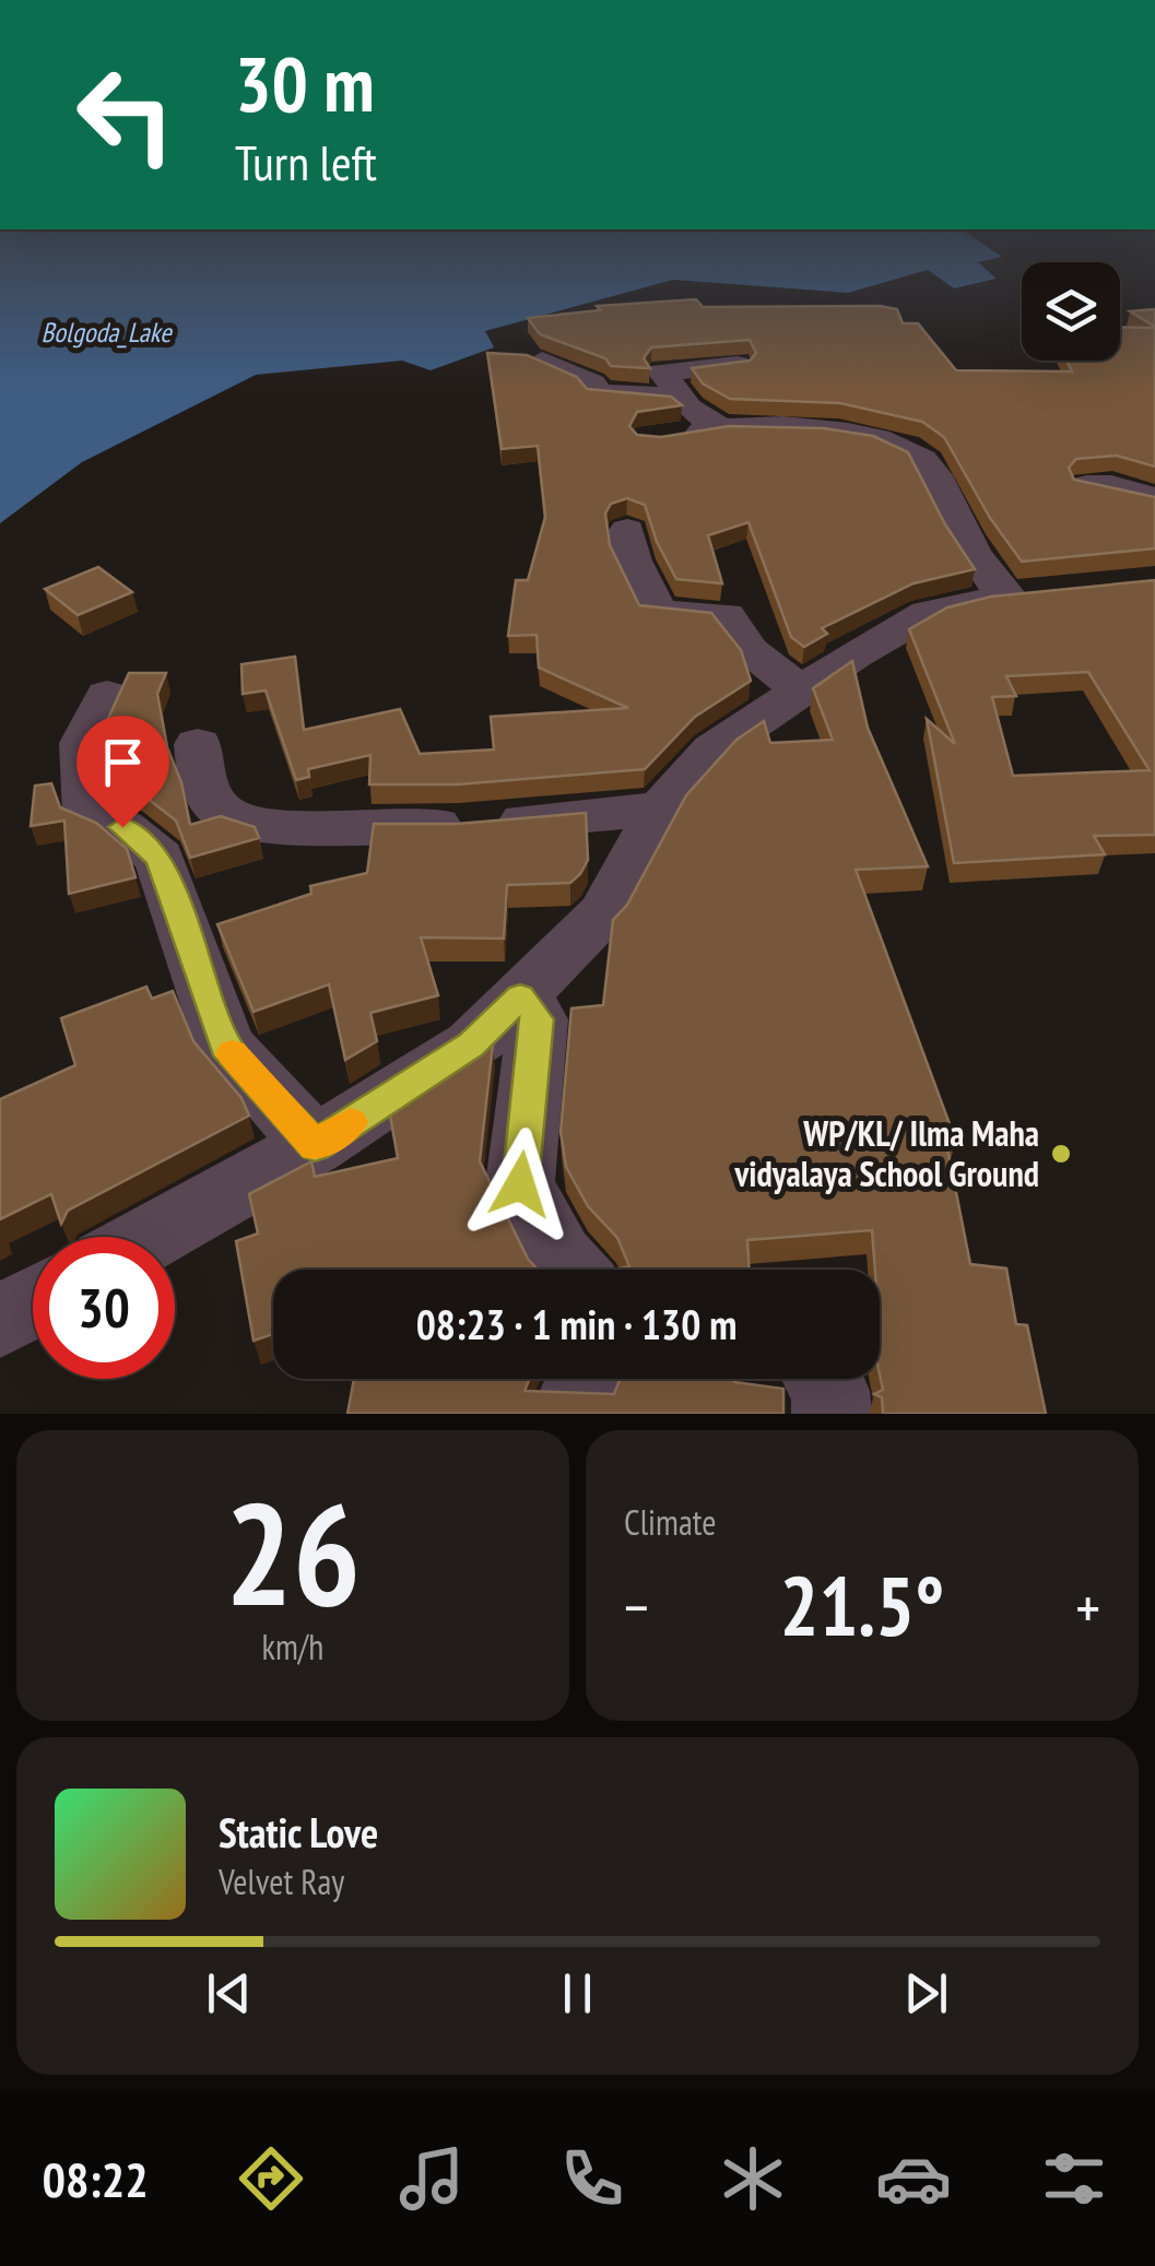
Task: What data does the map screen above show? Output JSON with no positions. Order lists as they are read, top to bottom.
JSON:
{
  "water": ["Bolgoda_Lake"],
  "places": ["WP/KL/ Ilma Maha vidyalaya School Ground"],
  "page": {
    "turn": ["30 m", "Turn left"],
    "limit": "30",
    "trip": "08:23 · 1 min · 130 m",
    "tile": [
      ["26", "km/h"],
      "Climate"
    ],
    "heat": ["−", "21.5°", "+"],
    "song": ["Static Love", "Velvet Ray"],
    "tabs": "08:22"
  }
}
